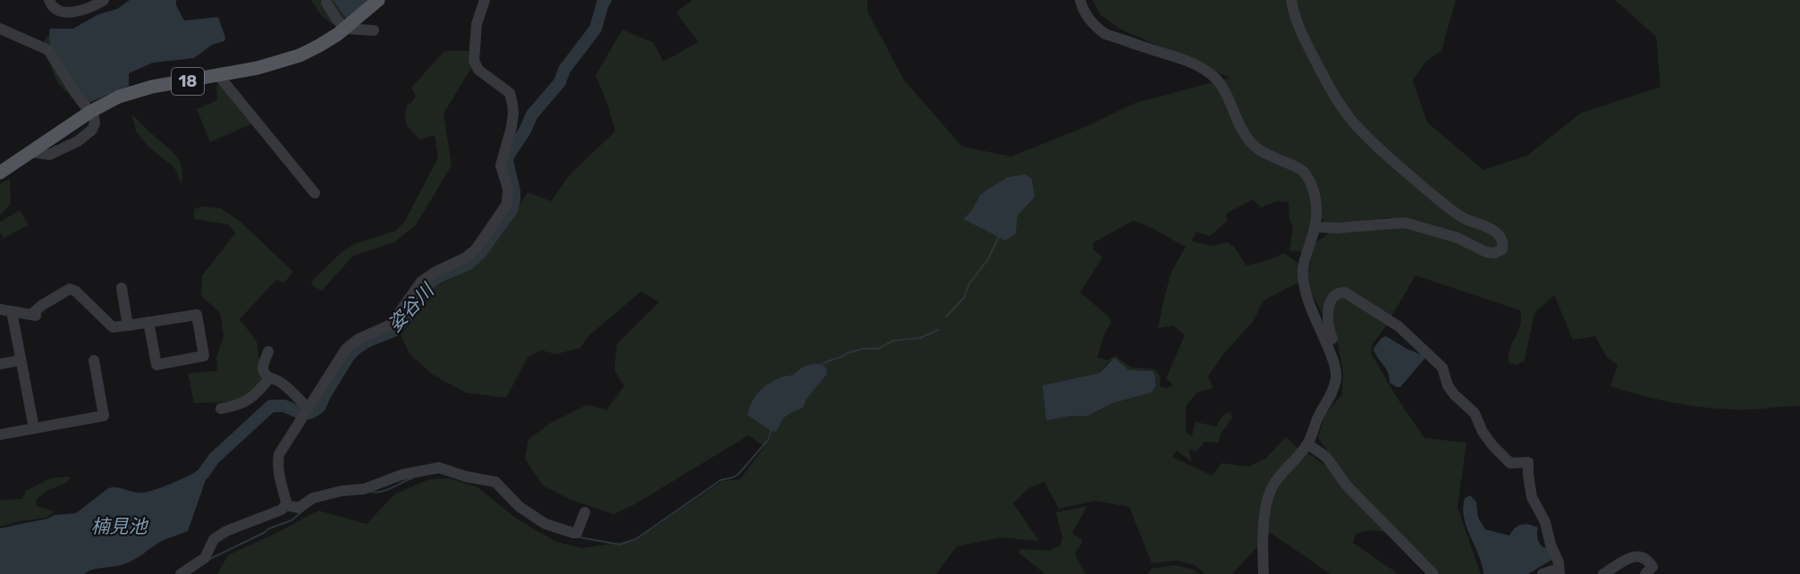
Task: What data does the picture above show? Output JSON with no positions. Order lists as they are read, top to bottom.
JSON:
{
  "streets": {
    "main road": ["18"]
  },
  "water": ["姿谷川", "楠見池"]
}
